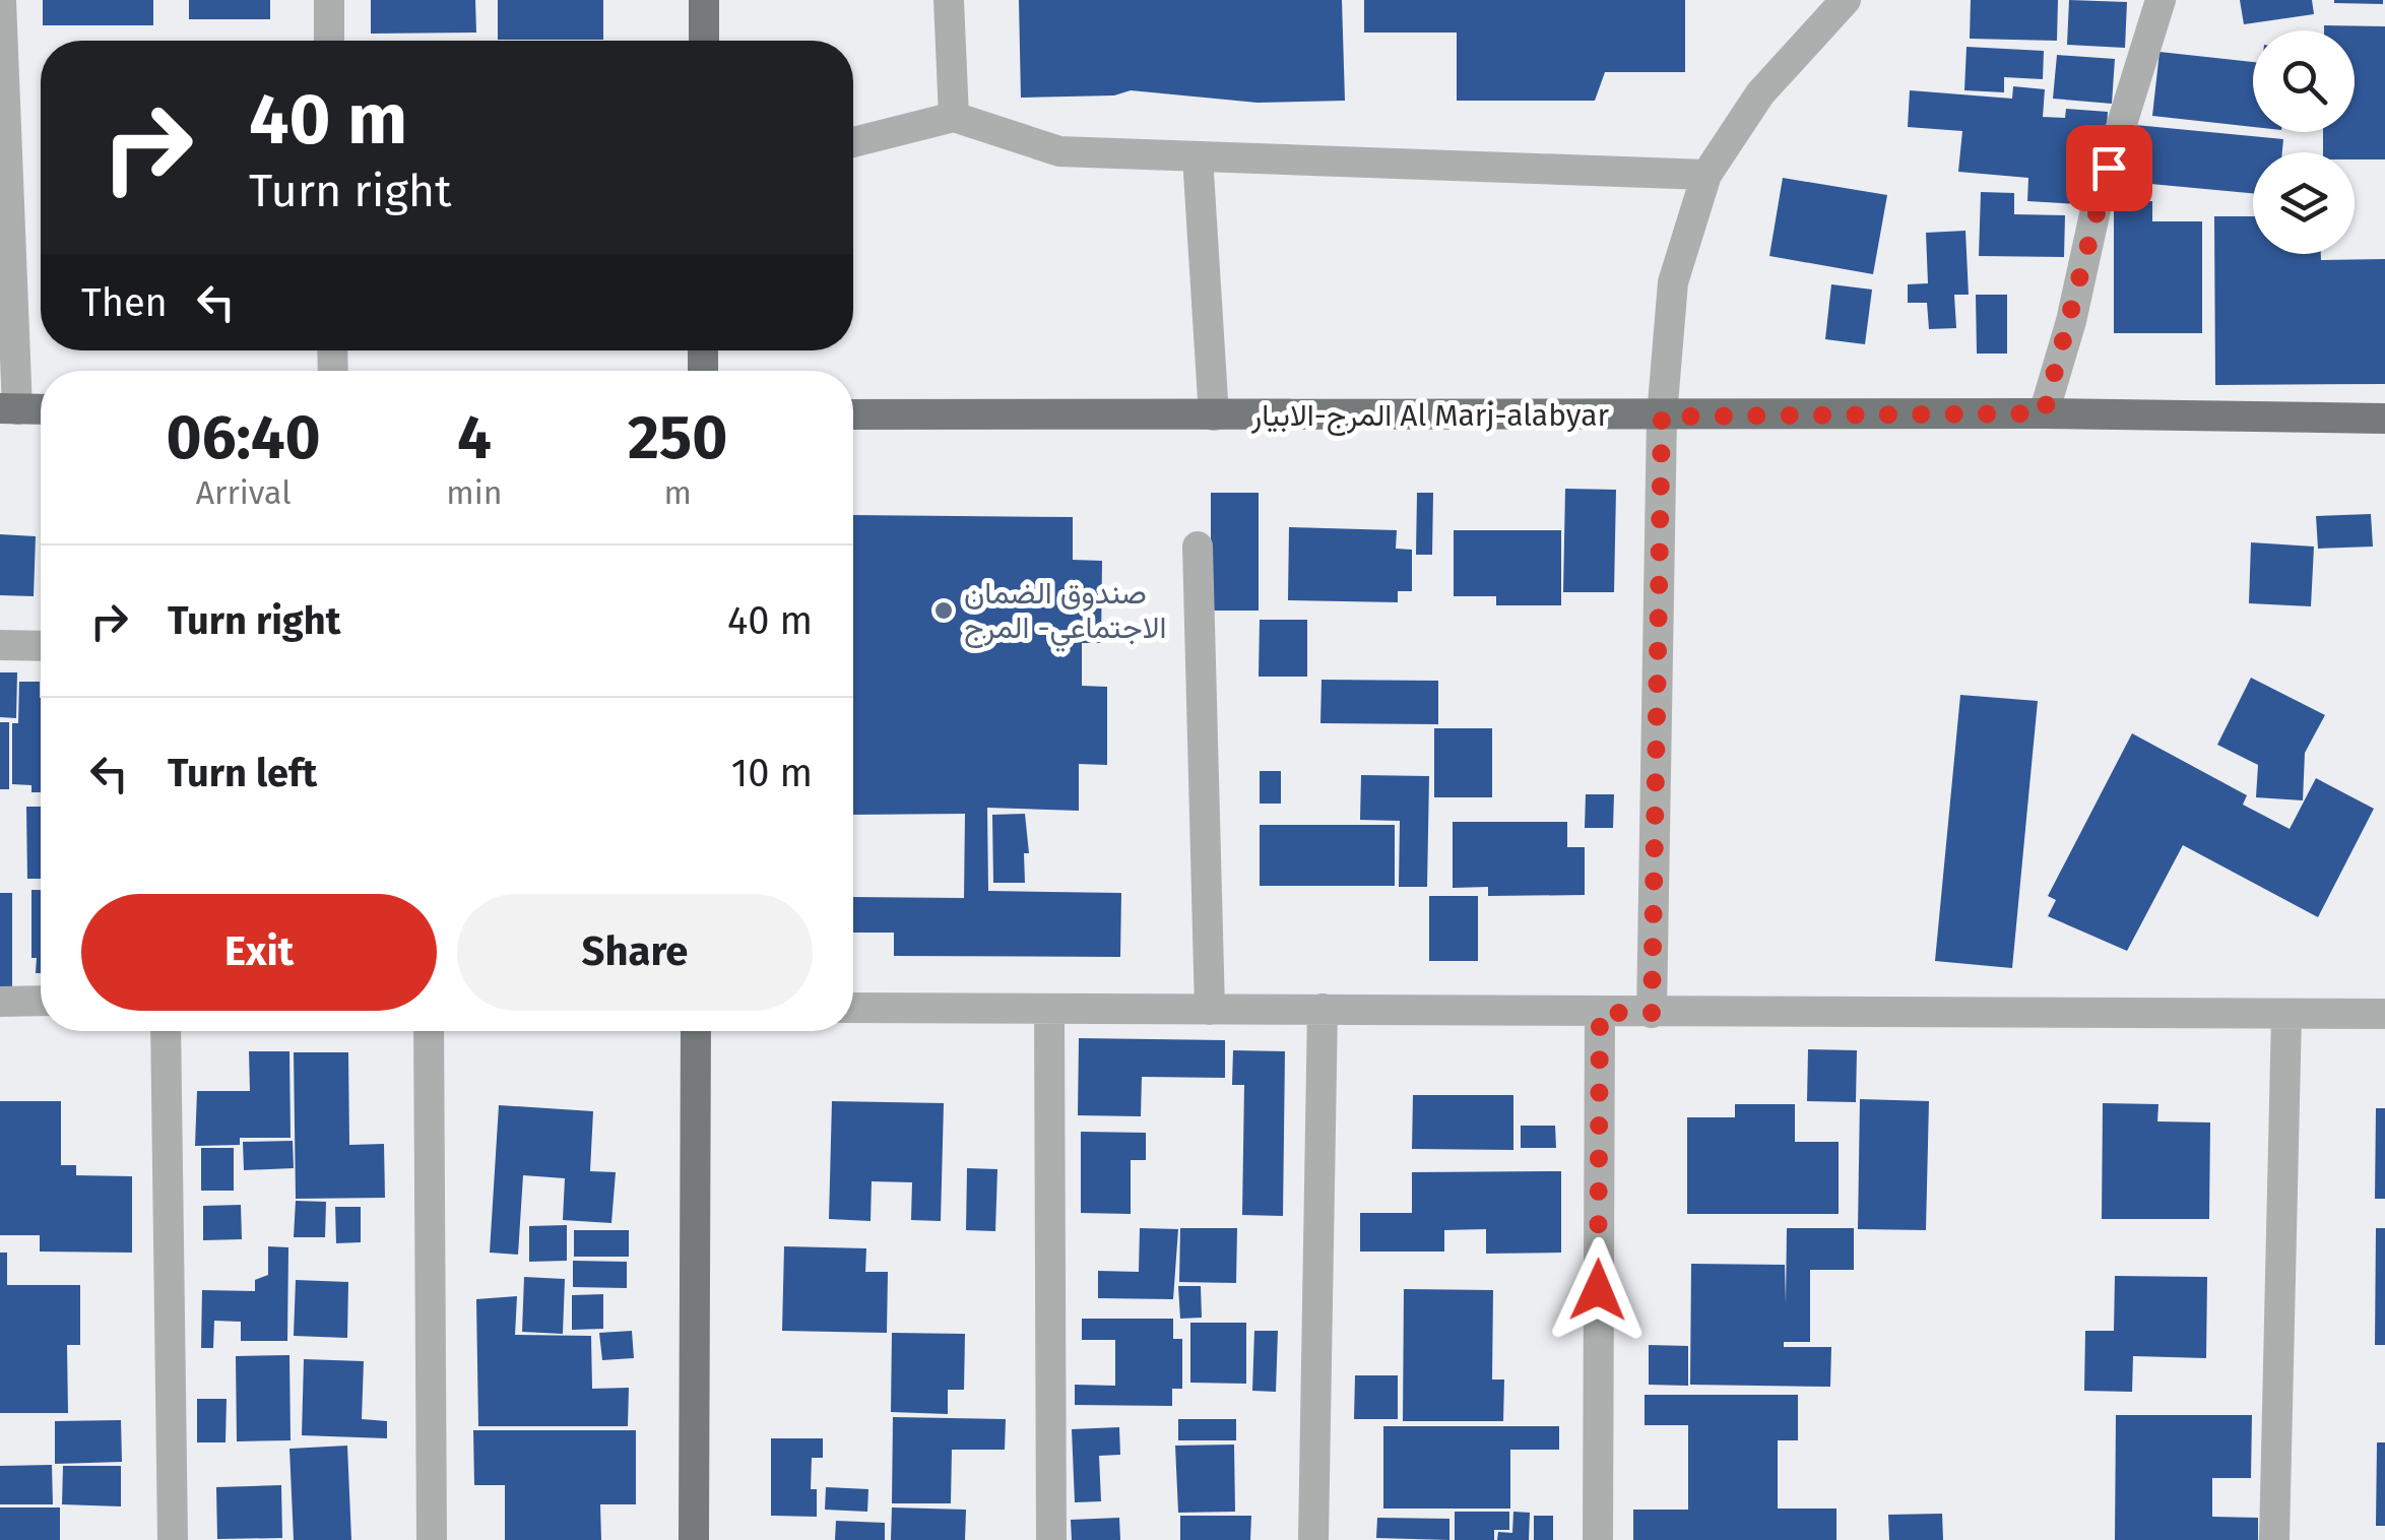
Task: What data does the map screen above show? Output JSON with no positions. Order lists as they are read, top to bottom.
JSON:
{
  "streets": {
    "main road": ["المرج-الابيار Al Marj-alabyar"]
  },
  "places": ["صندوق الضمان الاجتماعي- المرج"],
  "page": {
    "turn": ["40 m", "Turn right"],
    "then": "Then",
    "eta": [
      "06:40",
      "Arrival",
      "4",
      "min",
      "250",
      "m"
    ],
    "list": [
      {
        "name": "Turn right",
        "value": "40 m"
      },
      {
        "name": "Turn left",
        "value": "10 m"
      }
    ],
    "buttons": ["Exit", "Share"]
  }
}
